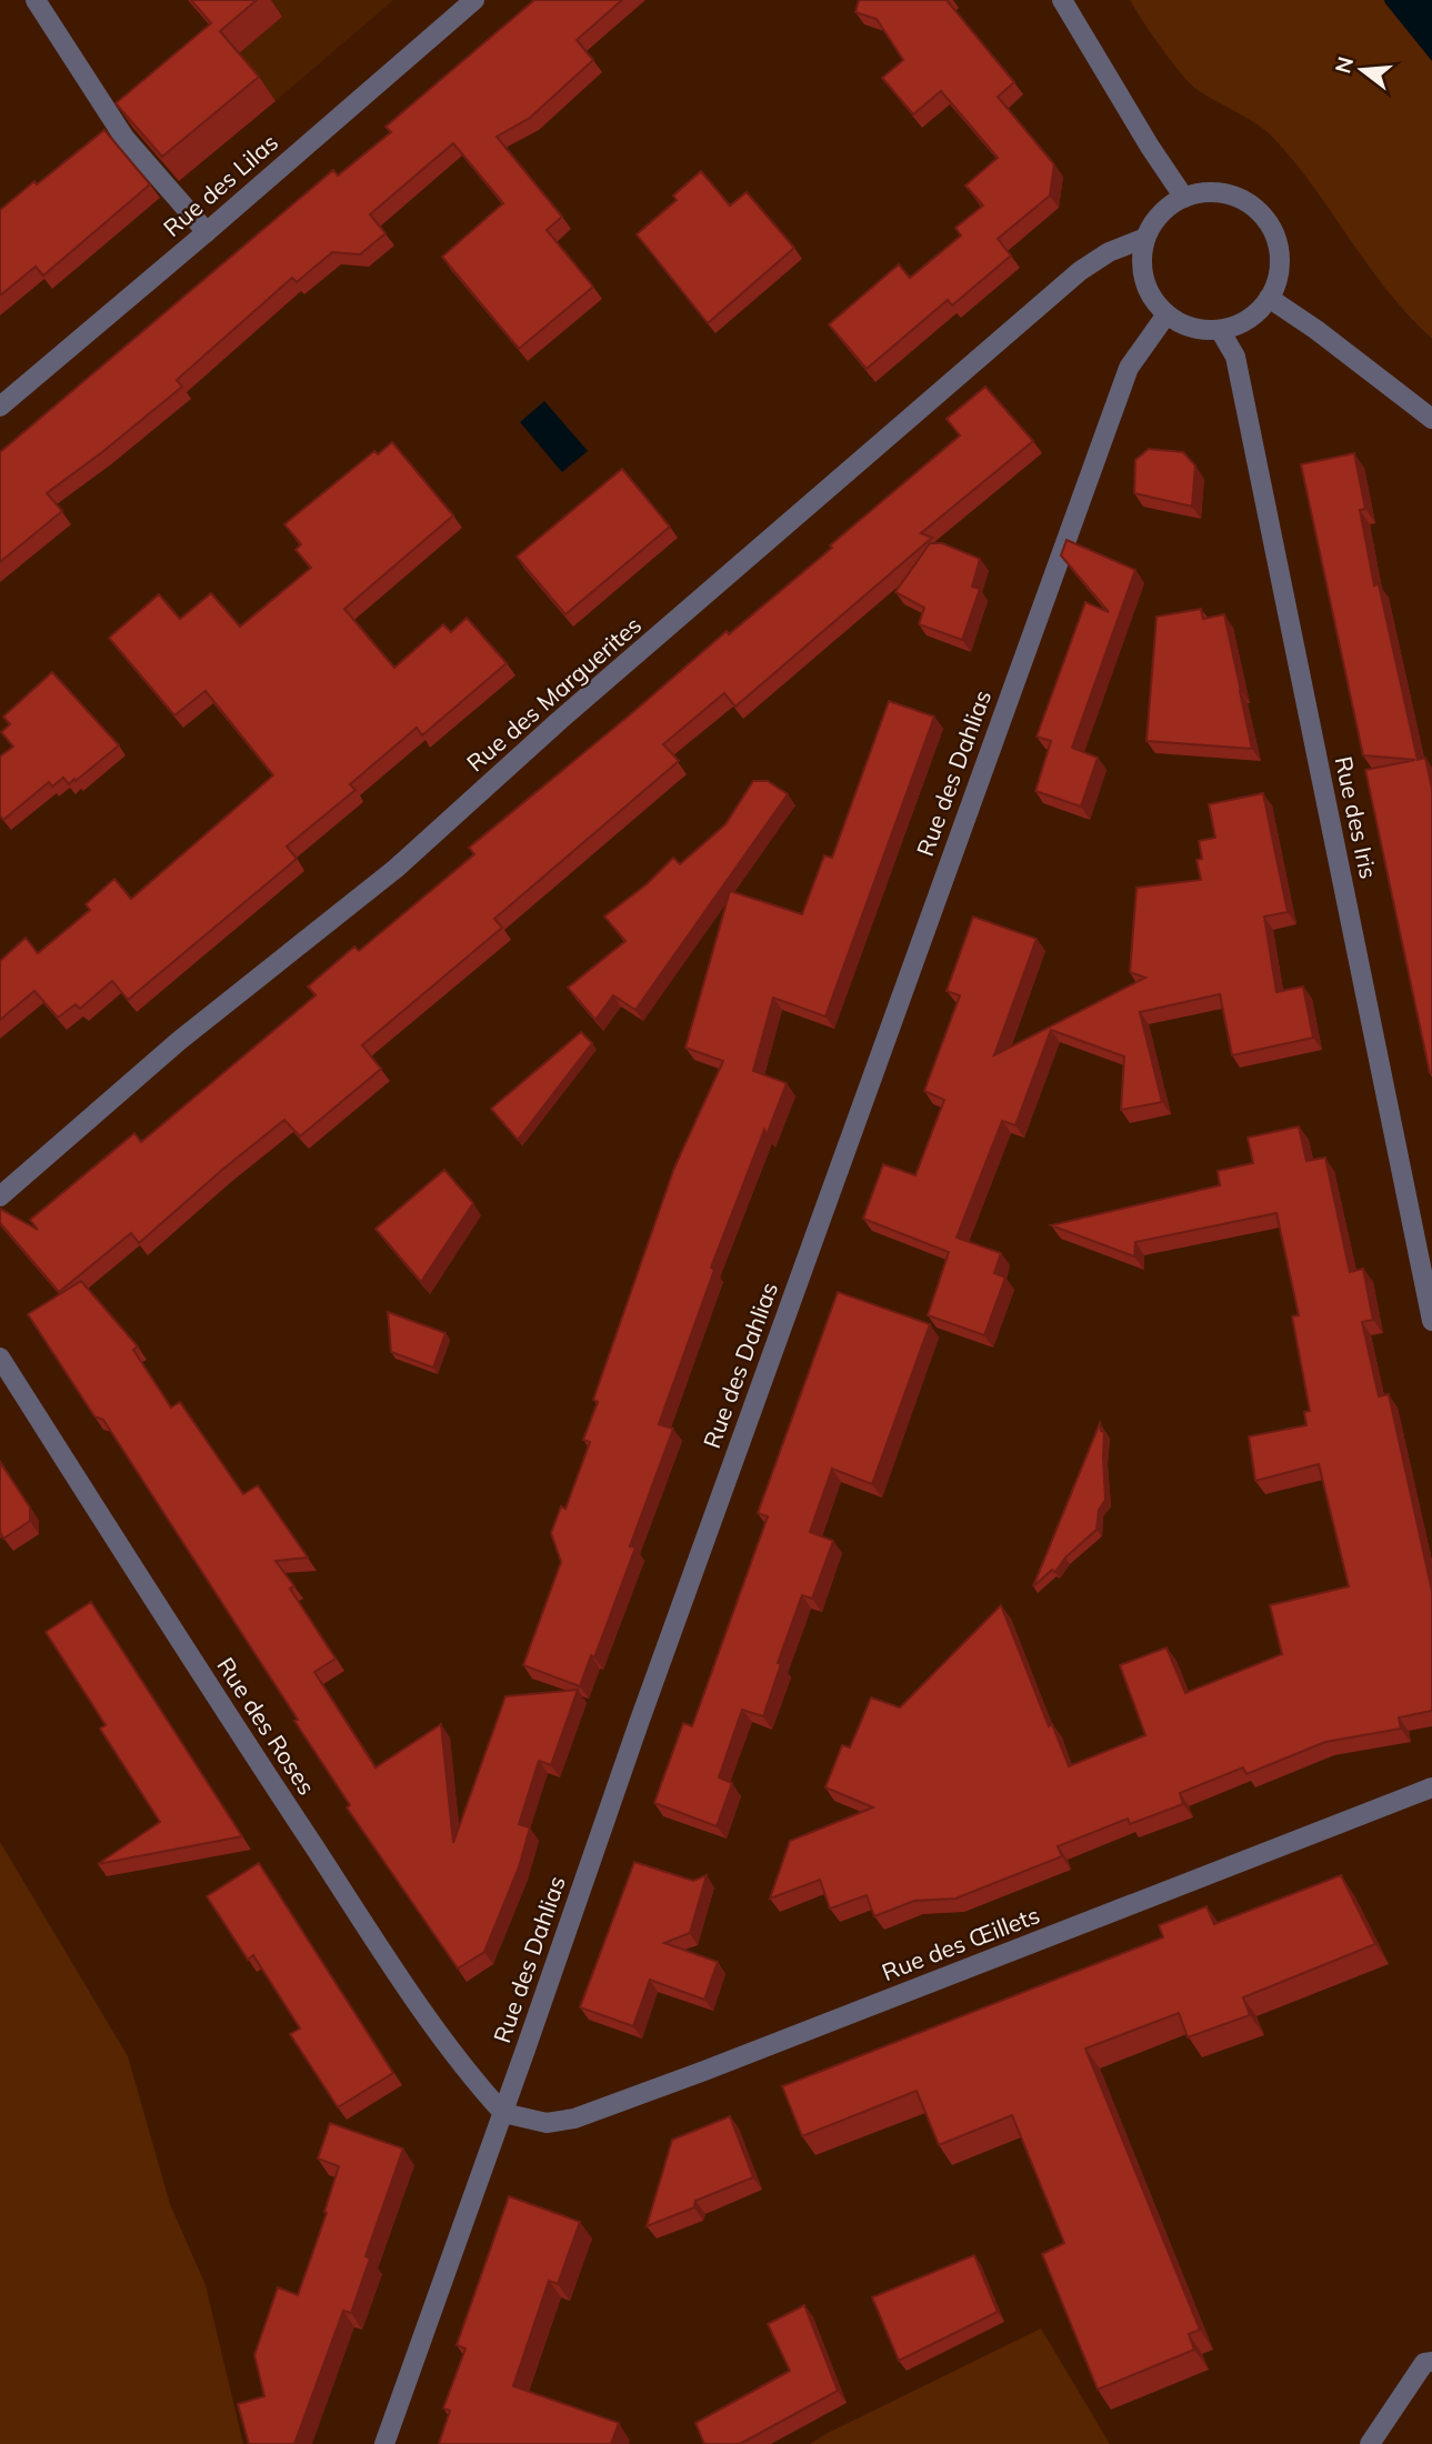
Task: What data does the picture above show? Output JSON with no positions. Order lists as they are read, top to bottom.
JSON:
{
  "streets": {
    "street": [
      "Rue des Lilas",
      "Rue des Marguerites",
      "Rue des Dahlias",
      "Rue des Iris",
      "Rue des Roses",
      "Rue des Œillets"
    ]
  },
  "crossings": [
    ["Rue des Marguerites", "Rue des Dahlias"],
    ["Rue des Marguerites", "Rue des Iris"],
    ["Rue des Dahlias", "Rue des Iris"],
    ["Rue des Dahlias", "Rue des Roses"],
    ["Rue des Dahlias", "Rue des Œillets"],
    ["Rue des Roses", "Rue des Œillets"]
  ],
  "north": "left"
}
